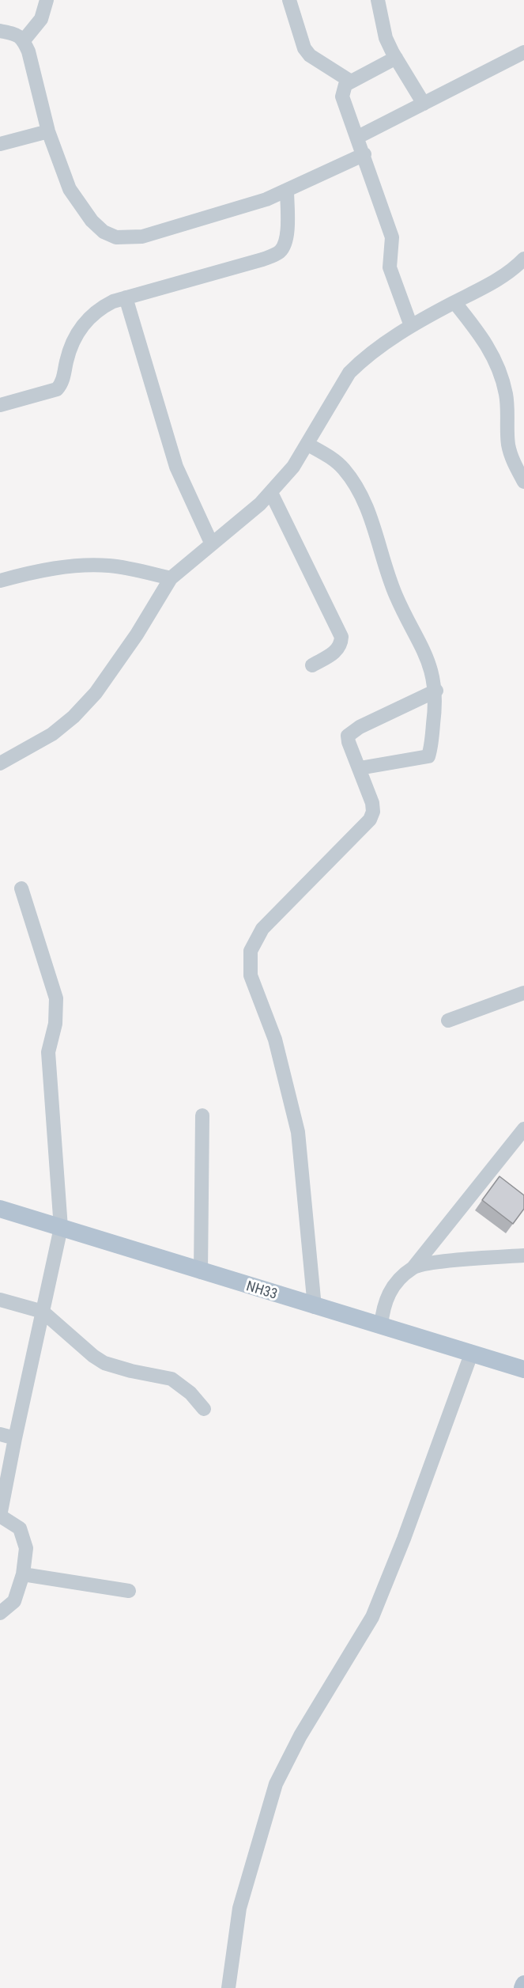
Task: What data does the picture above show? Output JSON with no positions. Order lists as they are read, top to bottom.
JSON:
{
  "streets": {
    "main road": ["NH33"]
  }
}
